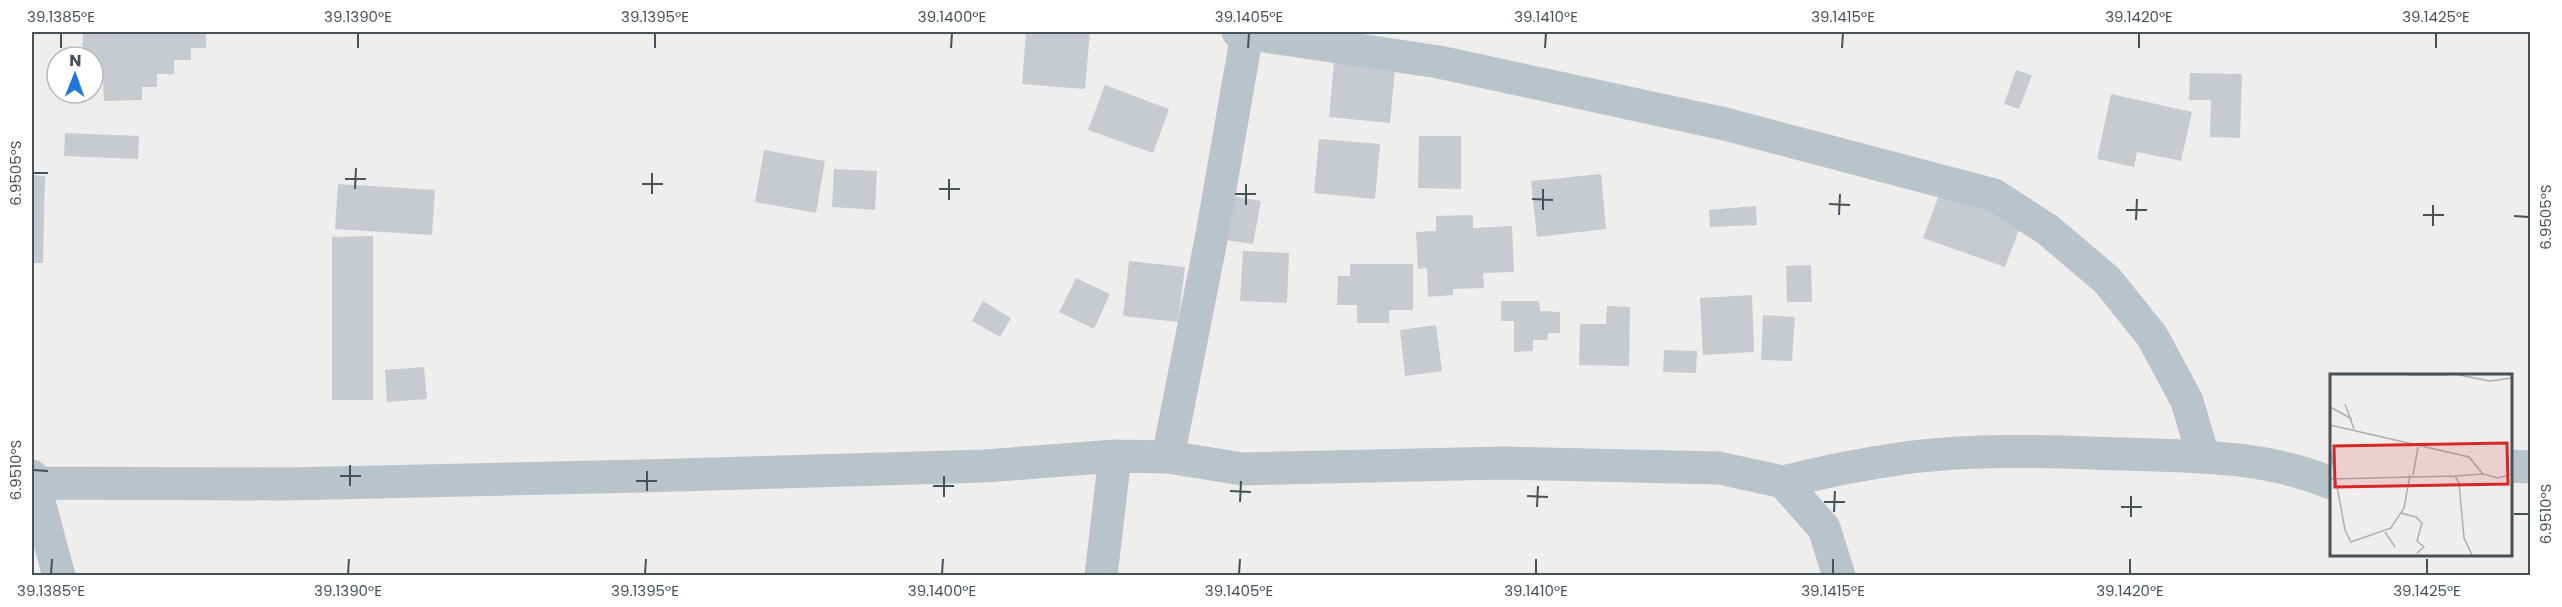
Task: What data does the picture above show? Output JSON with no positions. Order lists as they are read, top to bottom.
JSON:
{
  "north": "top",
  "coordinates": [
    "39.1385°E",
    "39.1390°E",
    "39.1395°E",
    "39.1400°E",
    "39.1405°E",
    "39.1410°E",
    "39.1415°E",
    "39.1420°E",
    "39.1425°E",
    "6.9505°S",
    "6.9510°S"
  ]
}
